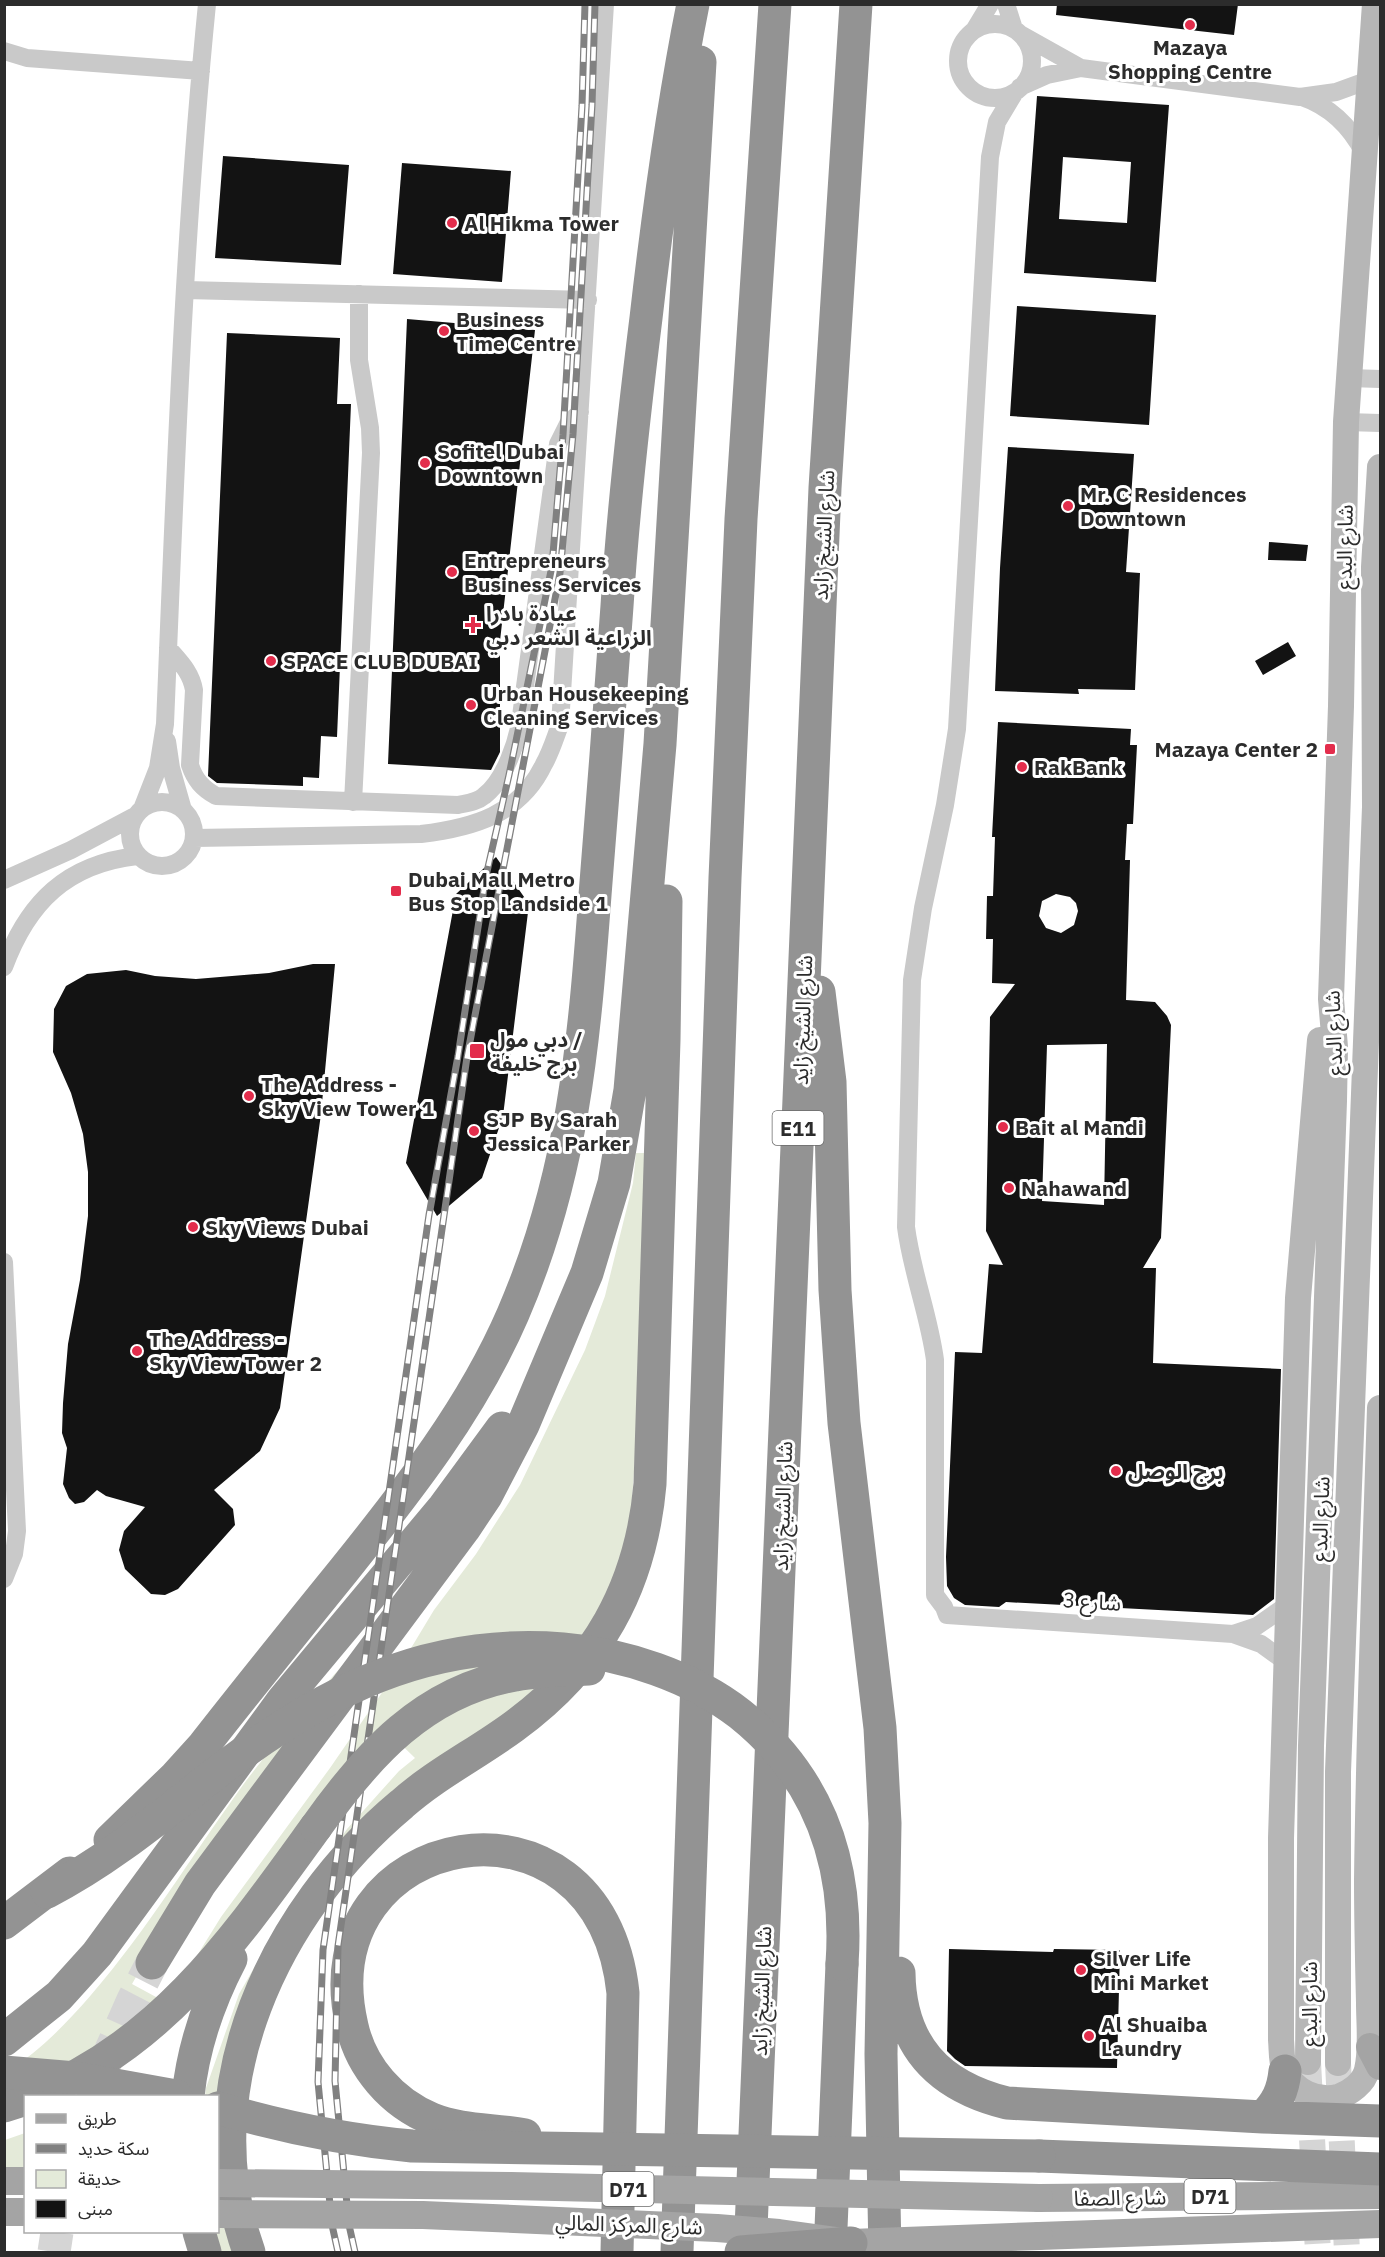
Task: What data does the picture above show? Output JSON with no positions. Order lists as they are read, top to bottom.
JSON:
{
  "streets": {
    "highway": ["شارع الشيخ زايد", "E11"],
    "main road": [
      "شارع البدع",
      "D71",
      "شارع الصفا",
      "شارع المركز المالي"
    ],
    "street": ["شارع 3"]
  },
  "crossings": [
    ["شارع الصفا", "شارع المركز المالي"]
  ],
  "places": {
    "other": [
      "Mazaya Shopping Centre",
      "Al Hikma Tower",
      "Business Time Centre",
      "Sofitel Dubai Downtown",
      "Mr. C Residences Downtown",
      "Entrepreneurs Business Services",
      "SPACE CLUB DUBAI",
      "Urban Housekeeping Cleaning Services",
      "RakBank",
      "The Address - Sky View Tower 1",
      "Bait al Mandi",
      "SJP By Sarah Jessica Parker",
      "Nahawand",
      "Sky Views Dubai",
      "The Address - Sky View Tower 2",
      "برج الوصل",
      "Silver Life Mini Market",
      "Al Shuaiba Laundry"
    ],
    "health": ["عيادة بادرا الزراعية الشعر دبي"],
    "transit": ["Mazaya Center 2", "Dubai Mall Metro Bus Stop Landside 1", "دبي مول / برج خليفة"]
  },
  "legend": [
    "طريق",
    "سكة حديد",
    "حديقة",
    "مبنى"
  ]
}
